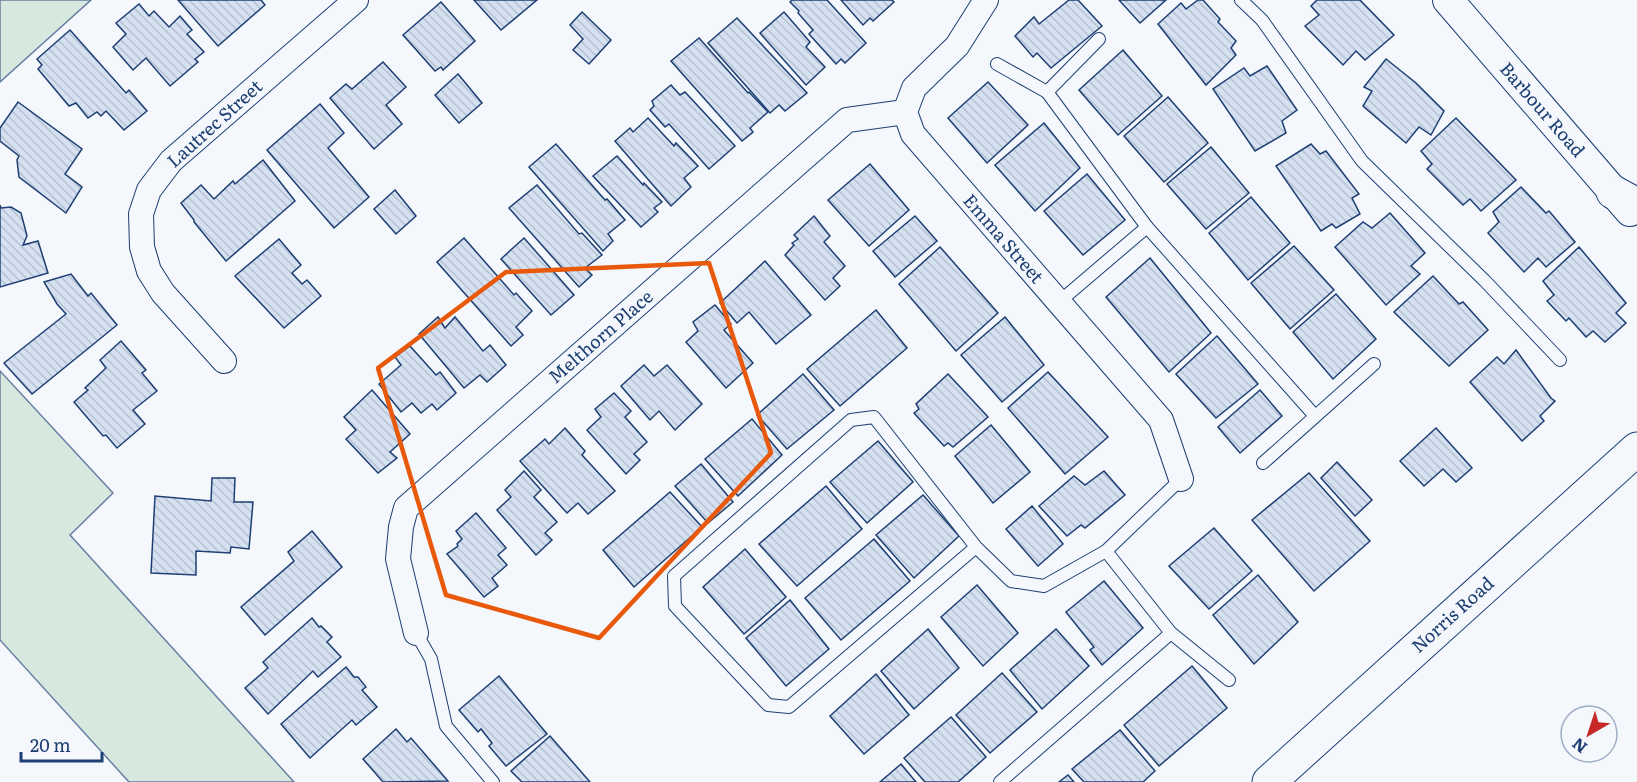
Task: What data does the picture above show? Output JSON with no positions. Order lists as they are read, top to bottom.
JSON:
{
  "streets": {
    "main road": ["Norris Road"],
    "street": [
      "Barbour Road",
      "Lautrec Street",
      "Emma Street",
      "Melthorn Place"
    ]
  },
  "crossings": [
    ["Emma Street", "Melthorn Place"]
  ],
  "scale_bar": "20 m",
  "north": "bottom left"
}
